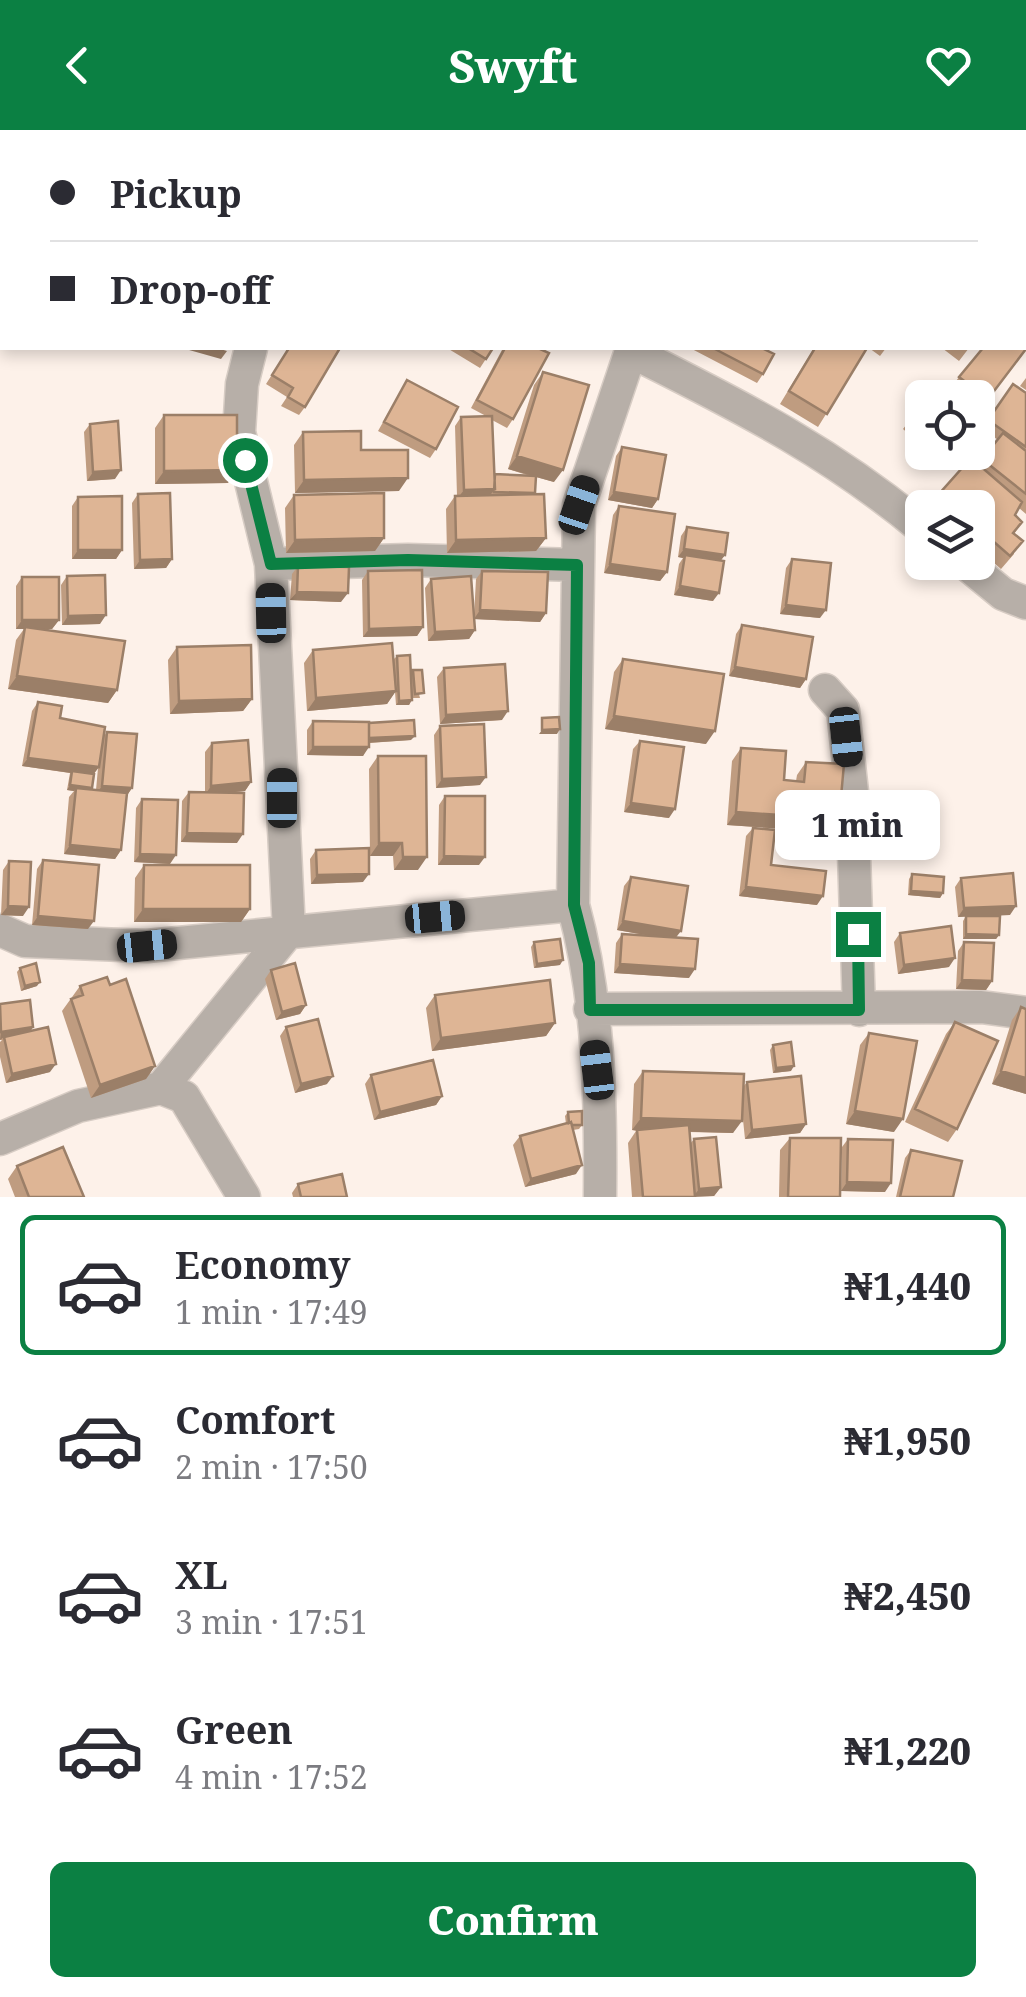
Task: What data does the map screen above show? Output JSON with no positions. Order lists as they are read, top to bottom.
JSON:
{
  "page": {
    "header": "Swyft",
    "banner": ["Pickup", "Drop-off"],
    "bubble": "1 min",
    "list": [
      {
        "name": "Economy",
        "note": "1 min · 17:49",
        "value": "₦1,440"
      },
      {
        "name": "Comfort",
        "note": "2 min · 17:50",
        "value": "₦1,950"
      },
      {
        "name": "XL",
        "note": "3 min · 17:51",
        "value": "₦2,450"
      },
      {
        "name": "Green",
        "note": "4 min · 17:52",
        "value": "₦1,220"
      }
    ],
    "buttons": "Confirm"
  }
}
